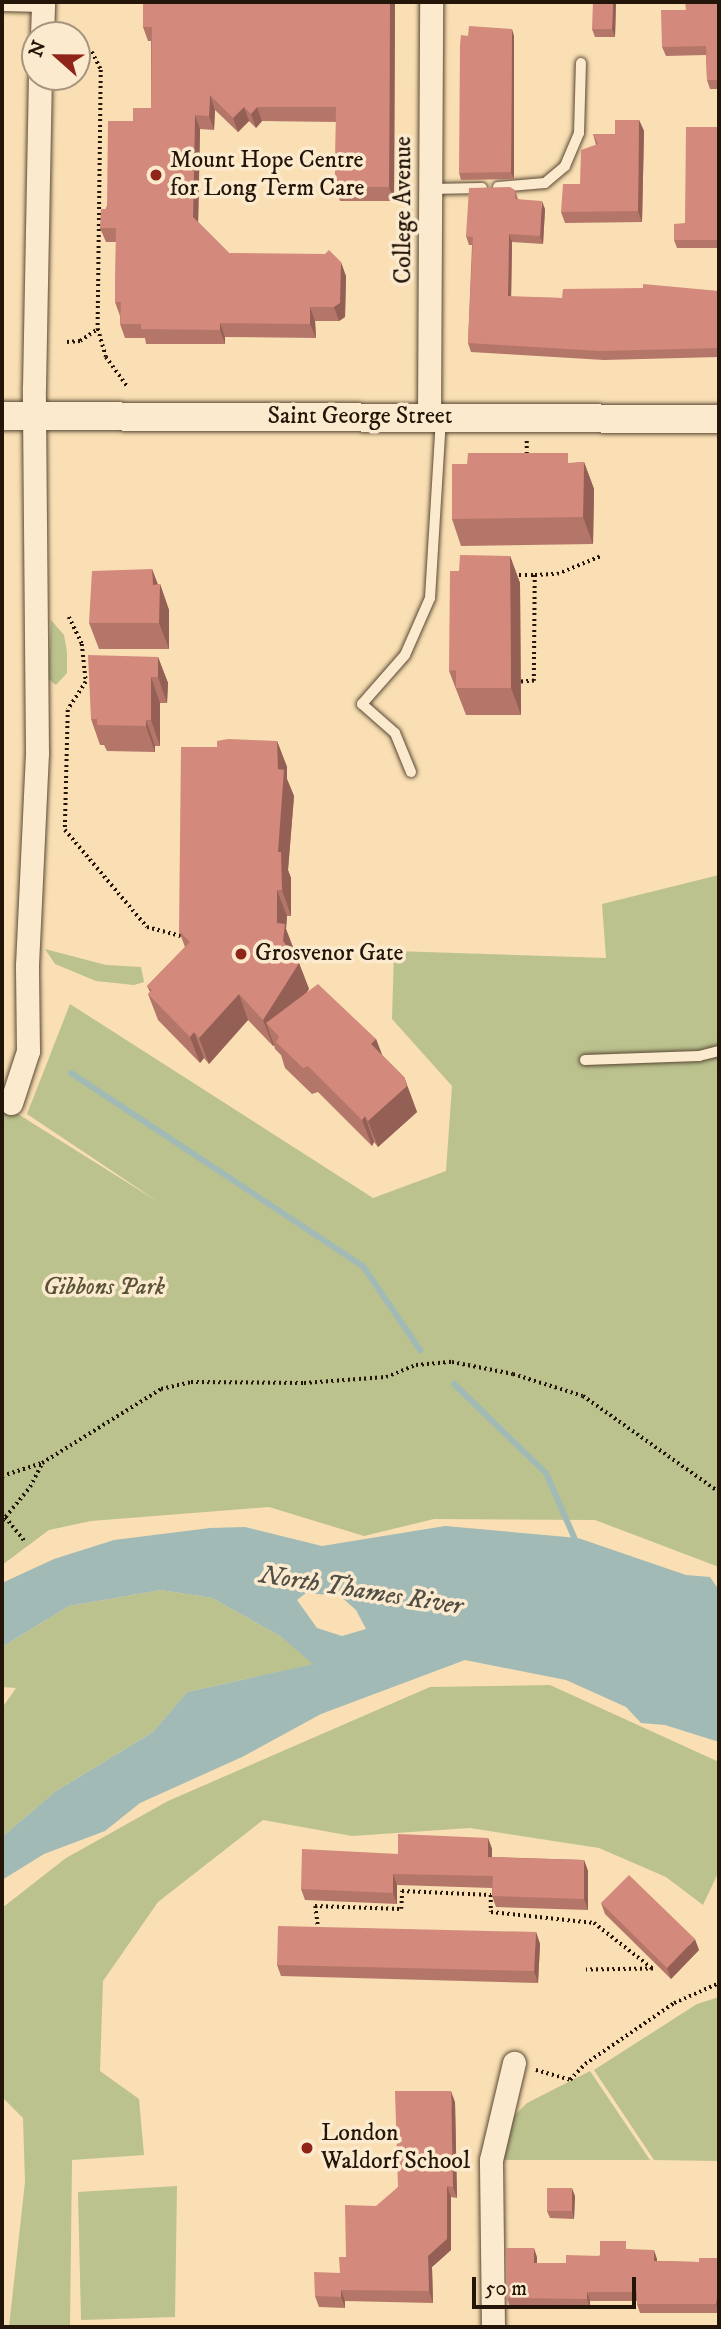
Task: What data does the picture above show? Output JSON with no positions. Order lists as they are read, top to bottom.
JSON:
{
  "streets": {
    "street": ["College Avenue", "Saint George Street"]
  },
  "crossings": [
    ["College Avenue", "Saint George Street"]
  ],
  "water": ["North Thames River"],
  "parks": ["Gibbons Park"],
  "places": ["Mount Hope Centre for Long Term Care", "Grosvenor Gate", "London Waldorf School"],
  "scale_bar": "50 m",
  "north": "left"
}
